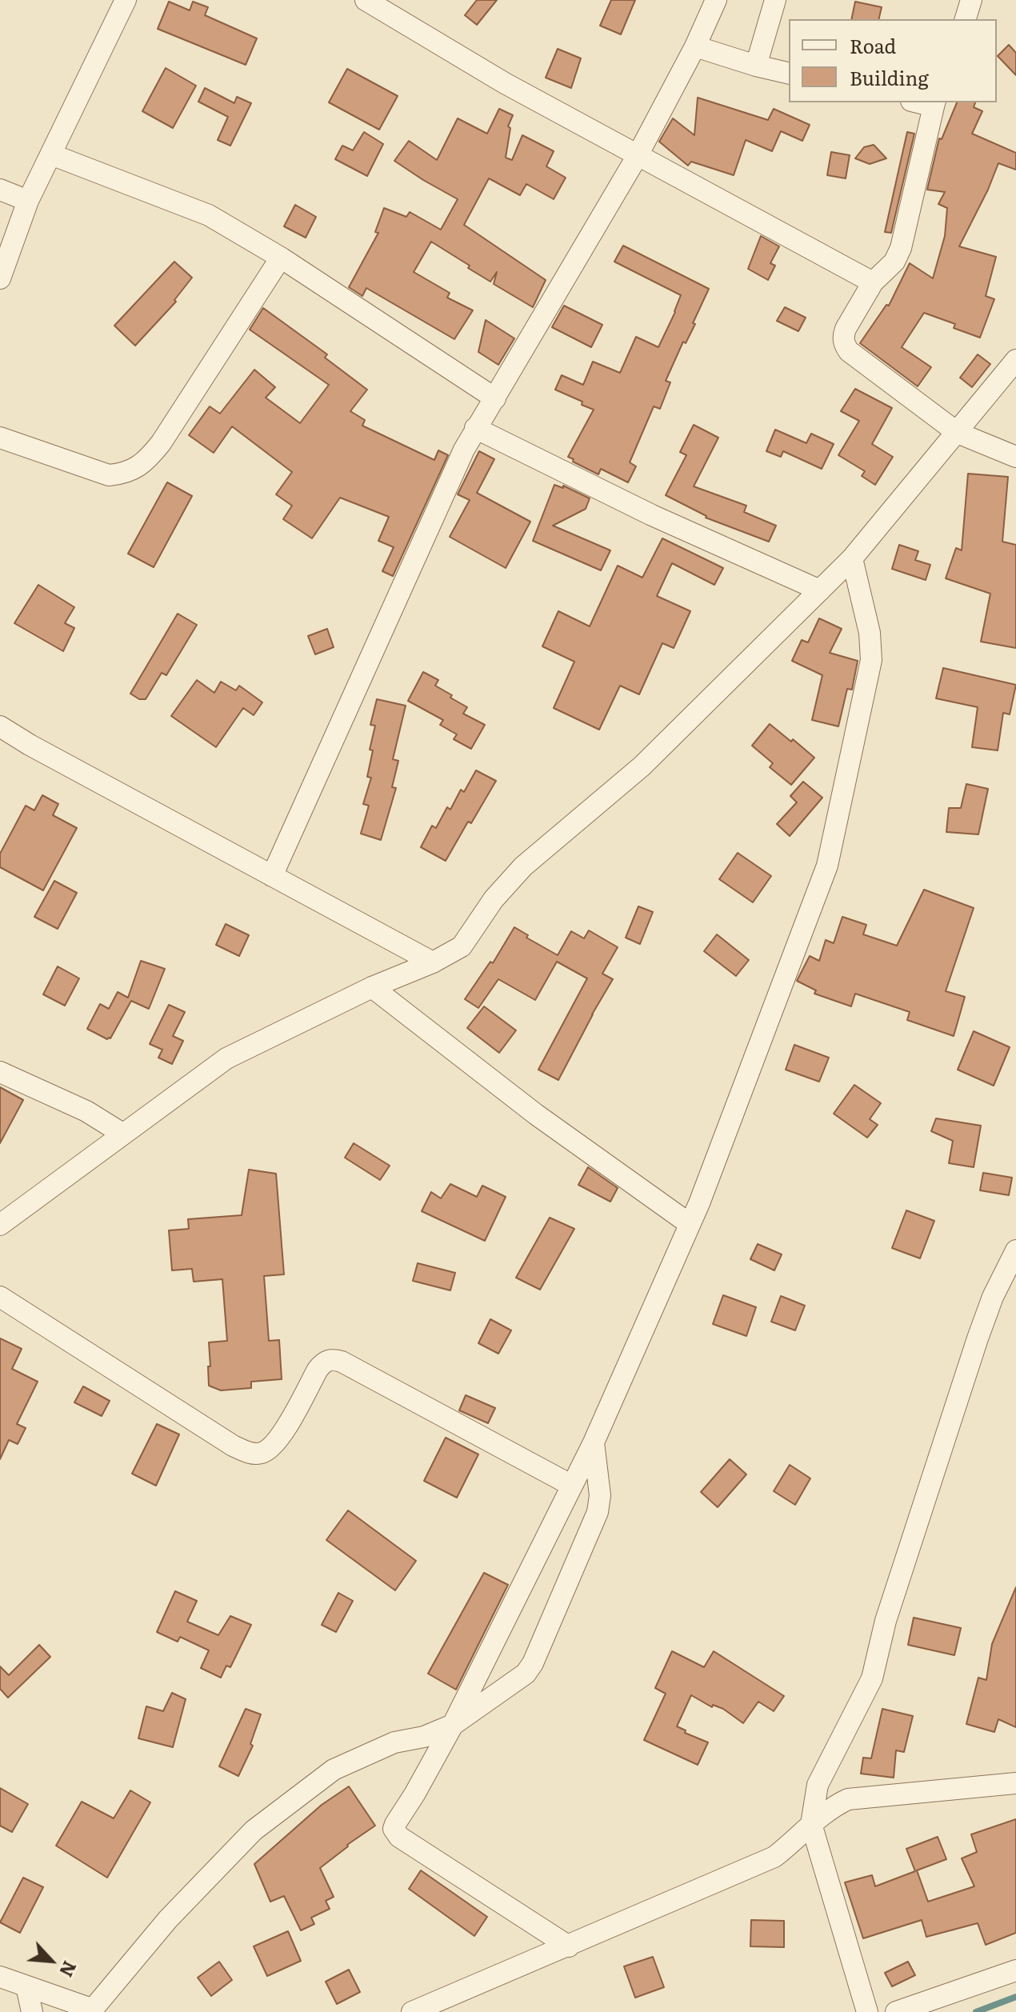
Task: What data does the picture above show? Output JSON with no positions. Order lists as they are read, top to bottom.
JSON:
{
  "legend": ["Road", "Building"],
  "north": "bottom right"
}
